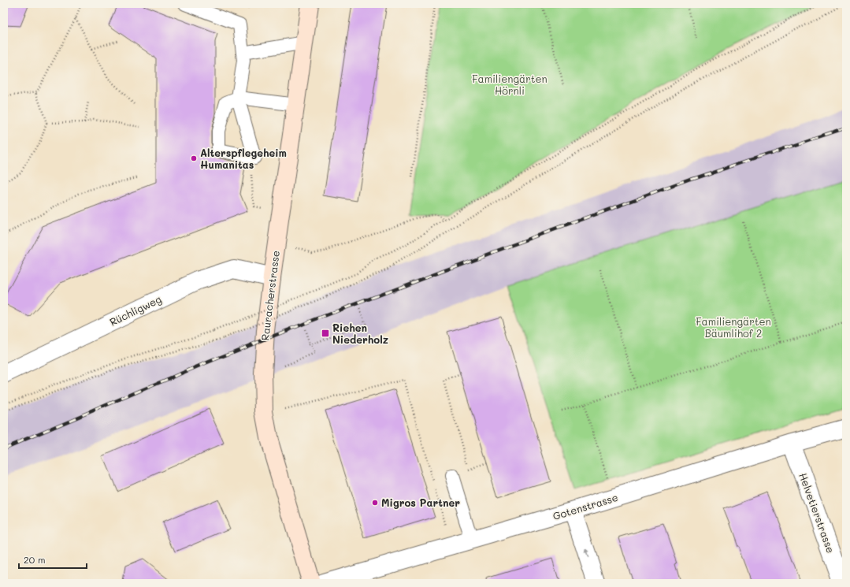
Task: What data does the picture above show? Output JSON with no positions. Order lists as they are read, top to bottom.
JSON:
{
  "streets": {
    "street": [
      "Rauracherstrasse",
      "Rüchligweg",
      "Gotenstrasse",
      "Helvetierstrasse"
    ]
  },
  "crossings": [
    ["Rauracherstrasse", "Rüchligweg"],
    ["Gotenstrasse", "Helvetierstrasse"]
  ],
  "parks": ["Familiengärten Hörnli", "Familiengärten Bäumlihof 2"],
  "places": {
    "other": ["Alterspflegeheim Humanitas", "Migros Partner"],
    "transit": ["Riehen Niederholz"]
  },
  "scale_bar": "20 m"
}
